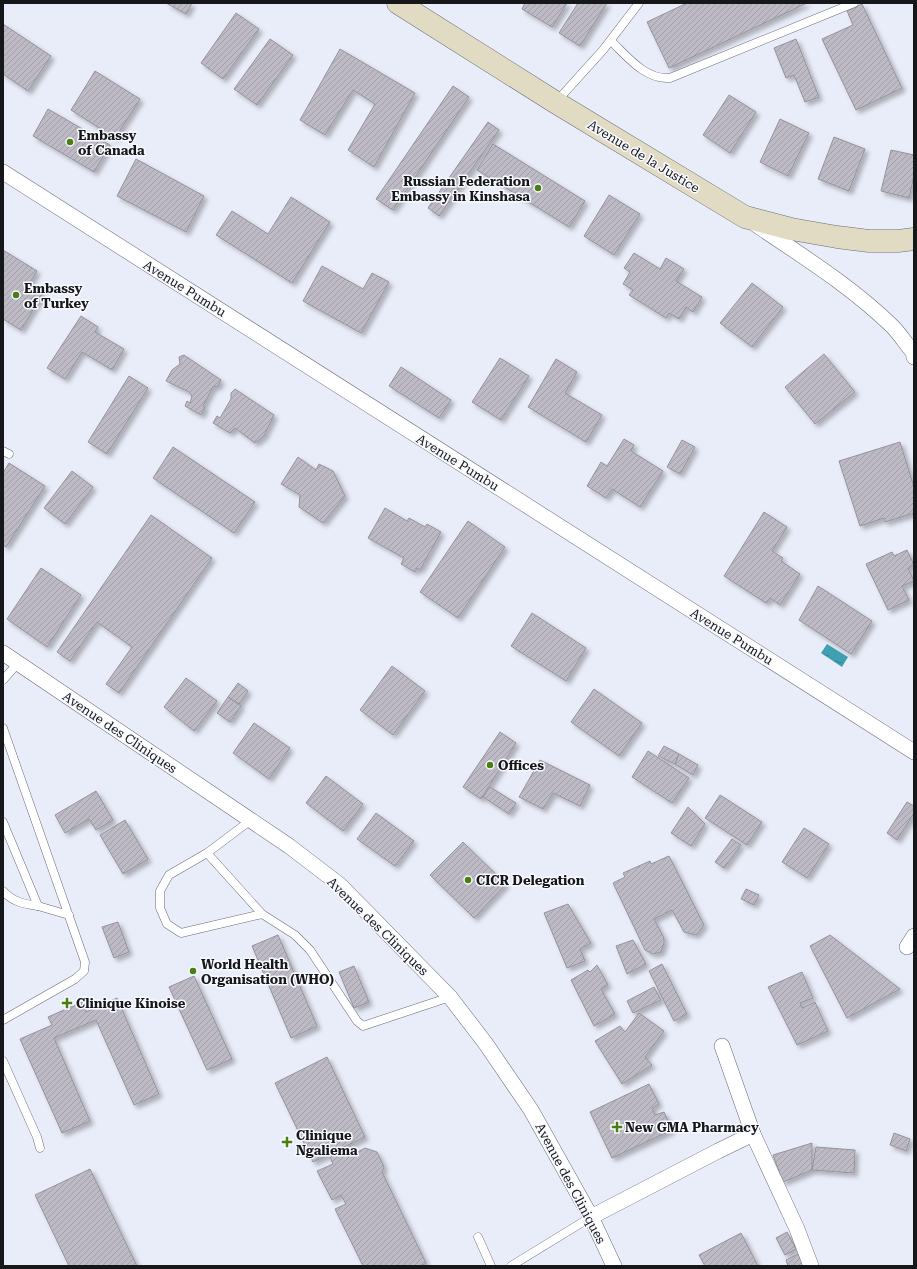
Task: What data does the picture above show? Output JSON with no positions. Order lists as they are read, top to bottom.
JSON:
{
  "streets": {
    "main road": ["Avenue de la Justice"],
    "street": ["Avenue Pumbu", "Avenue des Cliniques"]
  },
  "places": {
    "other": [
      "Embassy of Canada",
      "Russian Federation Embassy in Kinshasa",
      "Embassy of Turkey",
      "Offices",
      "CICR Delegation",
      "World Health Organisation (WHO)"
    ],
    "health": ["Clinique Kinoise", "New GMA Pharmacy", "Clinique Ngaliema"]
  }
}
